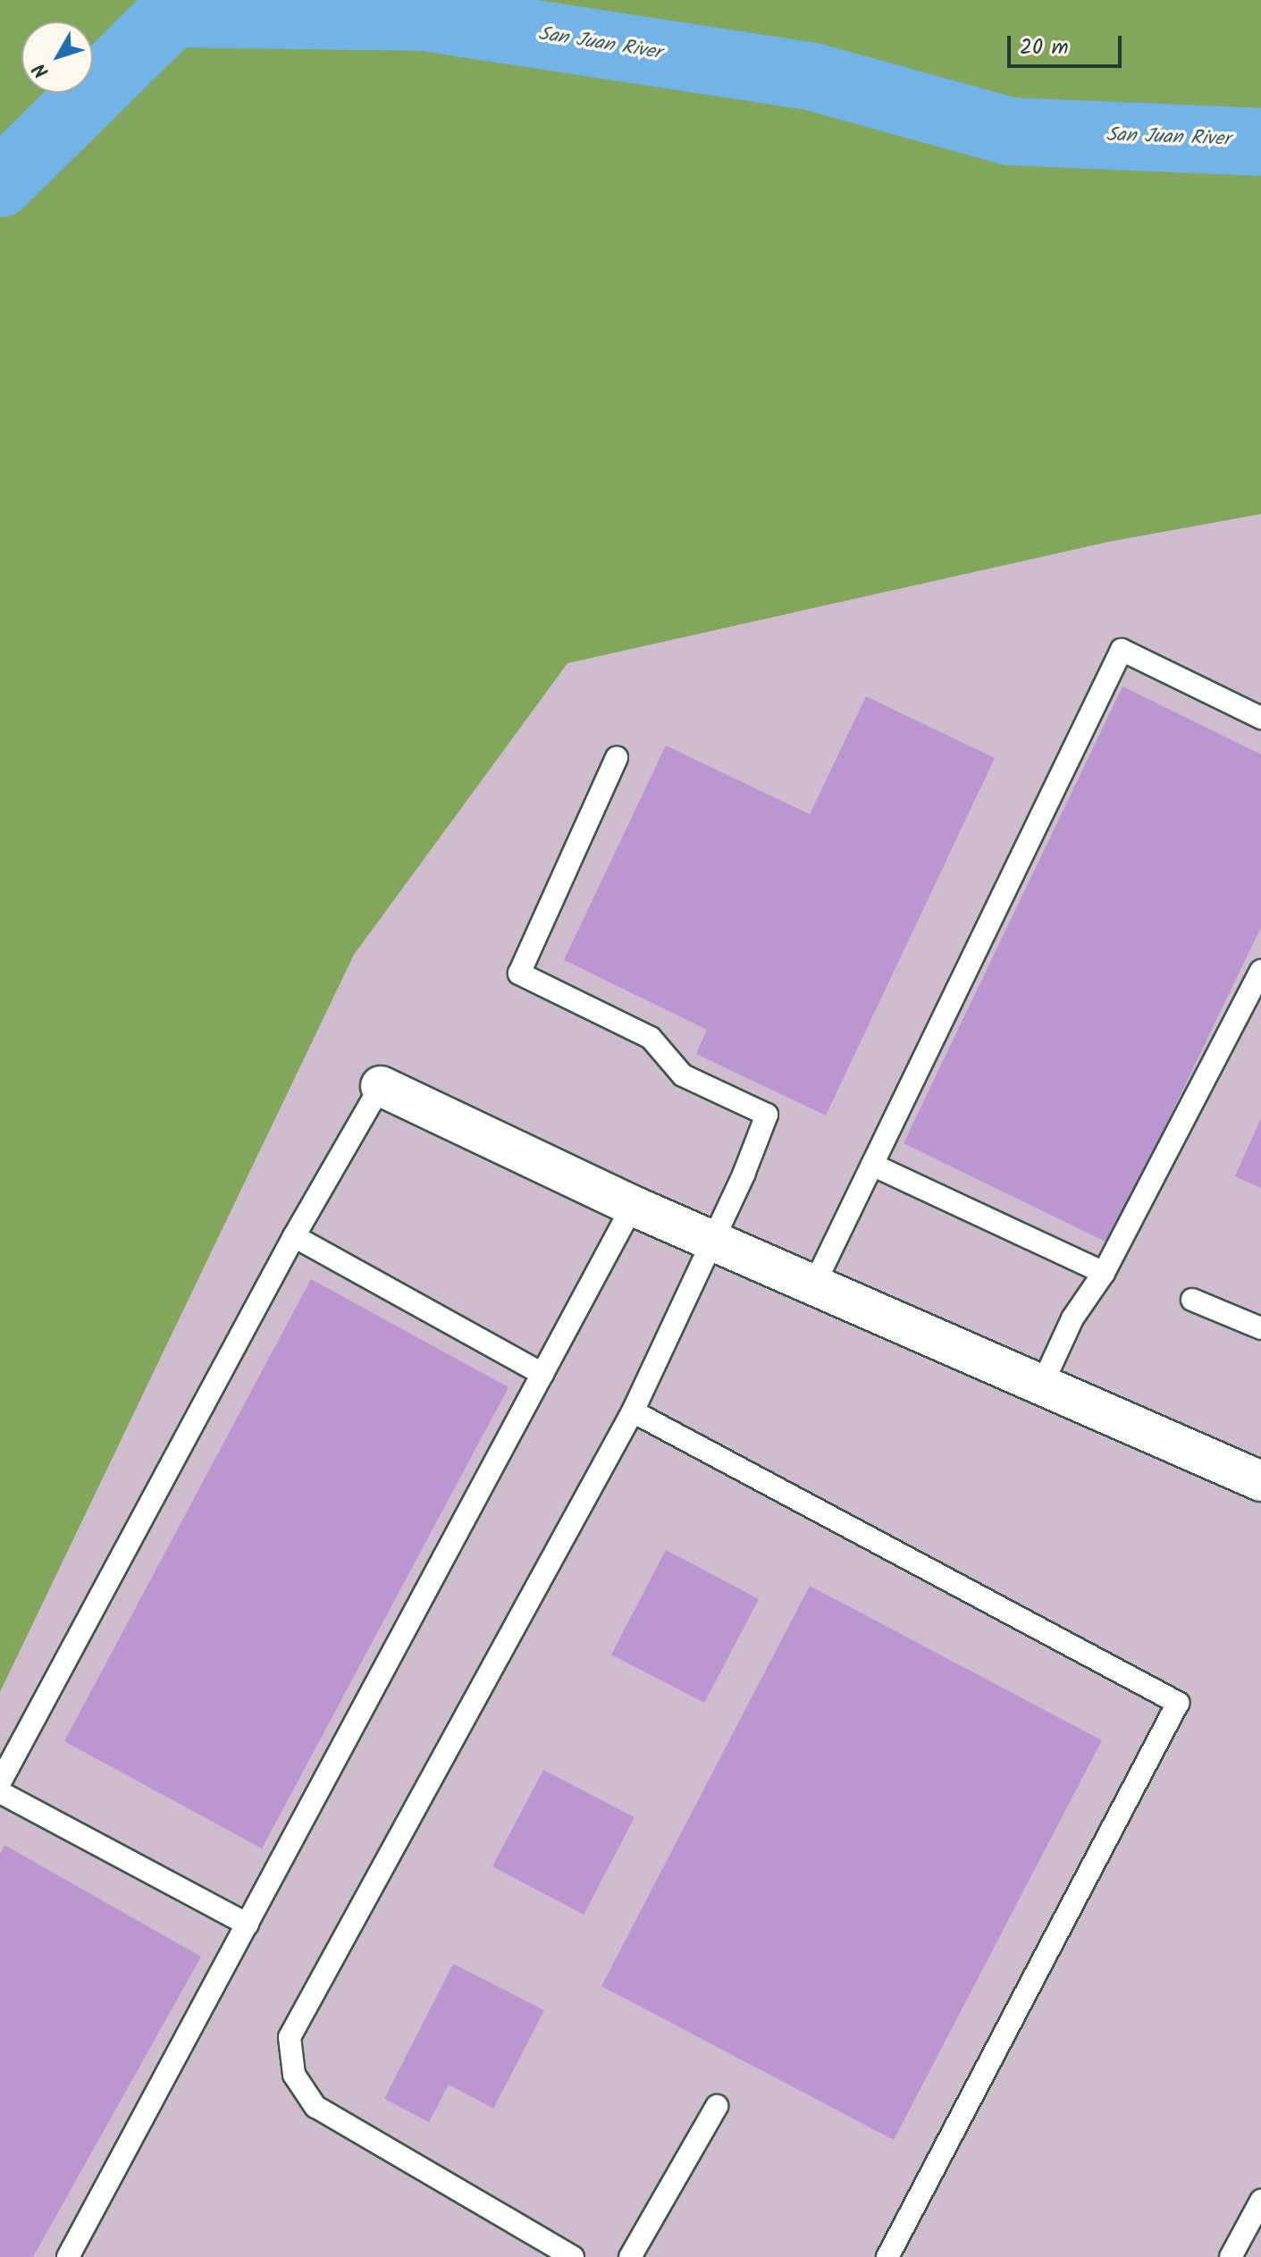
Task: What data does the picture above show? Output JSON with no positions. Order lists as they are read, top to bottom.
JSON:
{
  "water": ["San Juan River"],
  "scale_bar": "20 m",
  "north": "bottom left"
}
